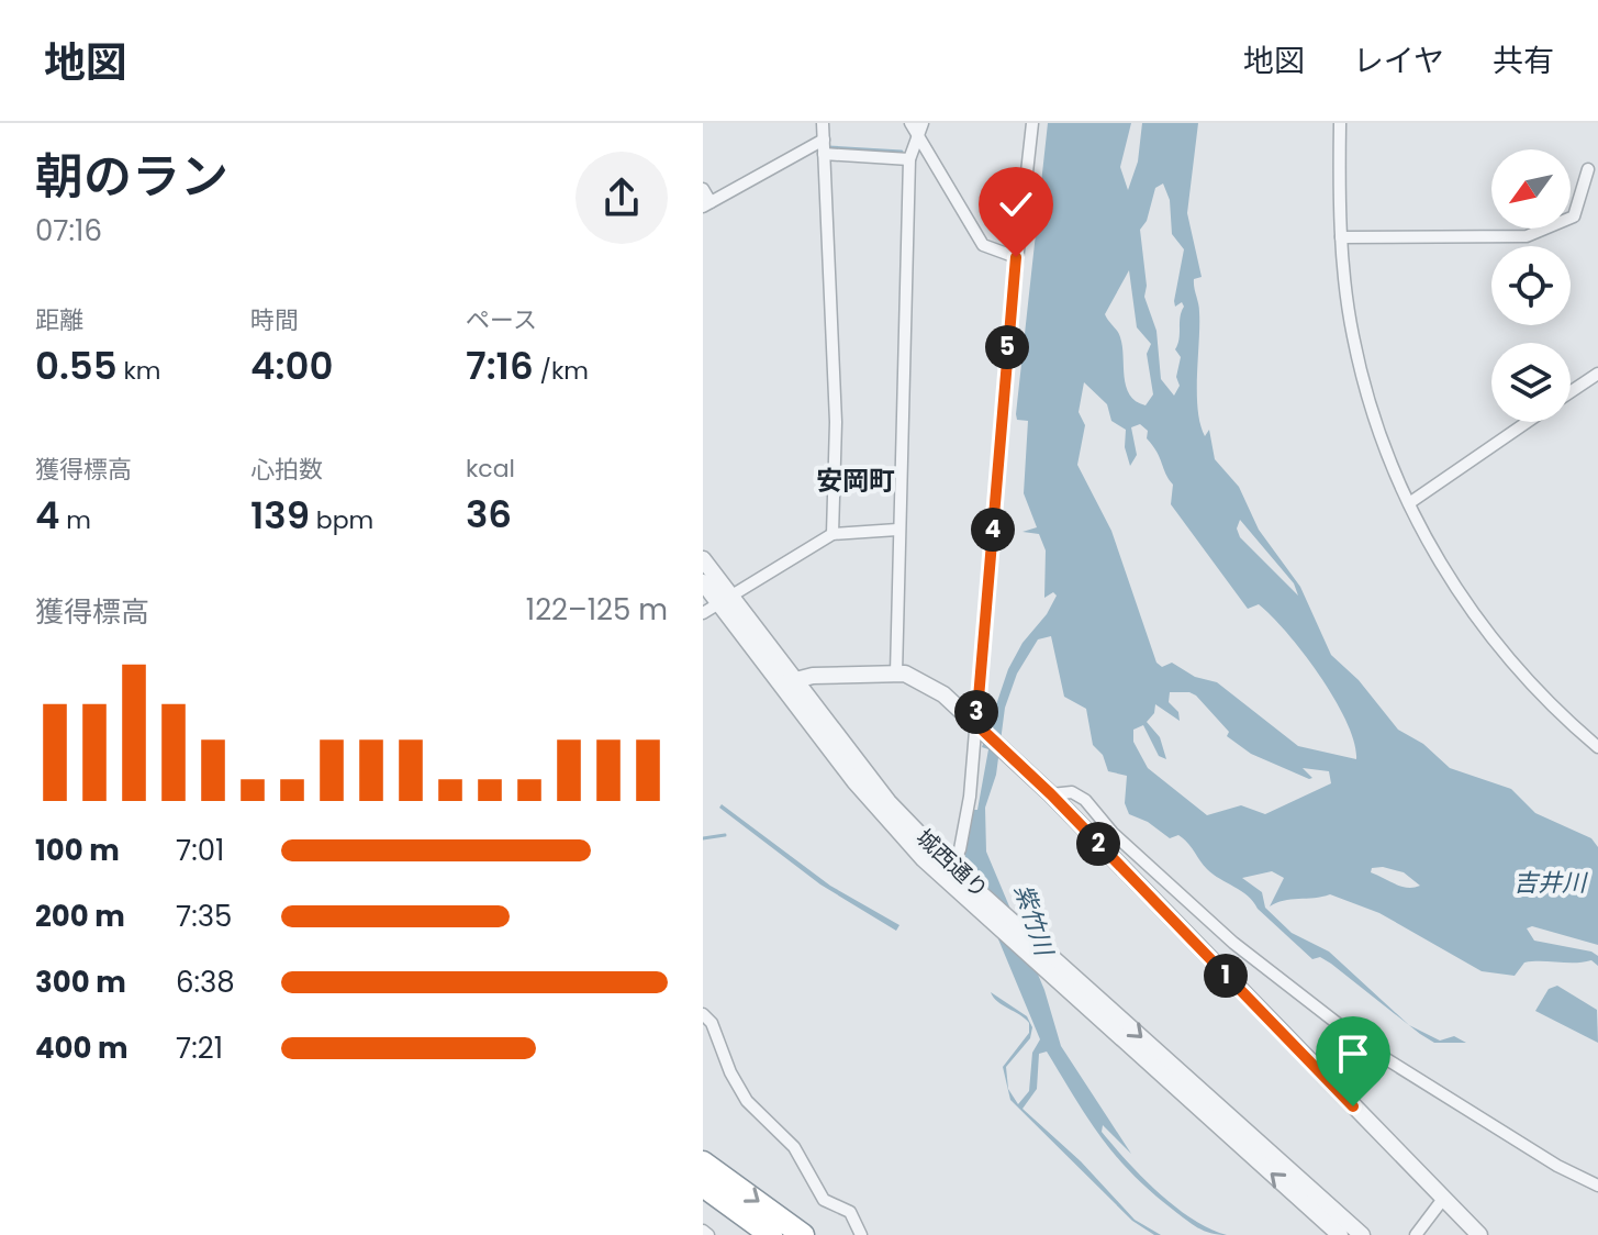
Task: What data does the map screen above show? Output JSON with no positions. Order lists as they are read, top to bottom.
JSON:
{
  "streets": {
    "street": ["城西通り"]
  },
  "districts": ["安岡町"],
  "water": ["吉井川", "紫竹川"],
  "north": "bottom left",
  "page": {
    "header": "地図",
    "nav": ["地図", "レイヤ", "共有"],
    "heading": ["朝のラン", "07:16"],
    "stats": [
      ["距離", "0.55 km"],
      ["時間", "4:00"],
      ["ペース", "7:16 /km"],
      ["獲得標高", "4 m"],
      ["心拍数", "139 bpm"],
      ["kcal", "36"]
    ],
    "pins": [
      "5",
      "4",
      "3",
      "2",
      "1"
    ],
    "chart": ["獲得標高", "122–125 m"],
    "list": [
      {
        "name": "100 m",
        "note": "7:01"
      },
      {
        "name": "200 m",
        "note": "7:35"
      },
      {
        "name": "300 m",
        "note": "6:38"
      },
      {
        "name": "400 m",
        "note": "7:21"
      }
    ]
  }
}
